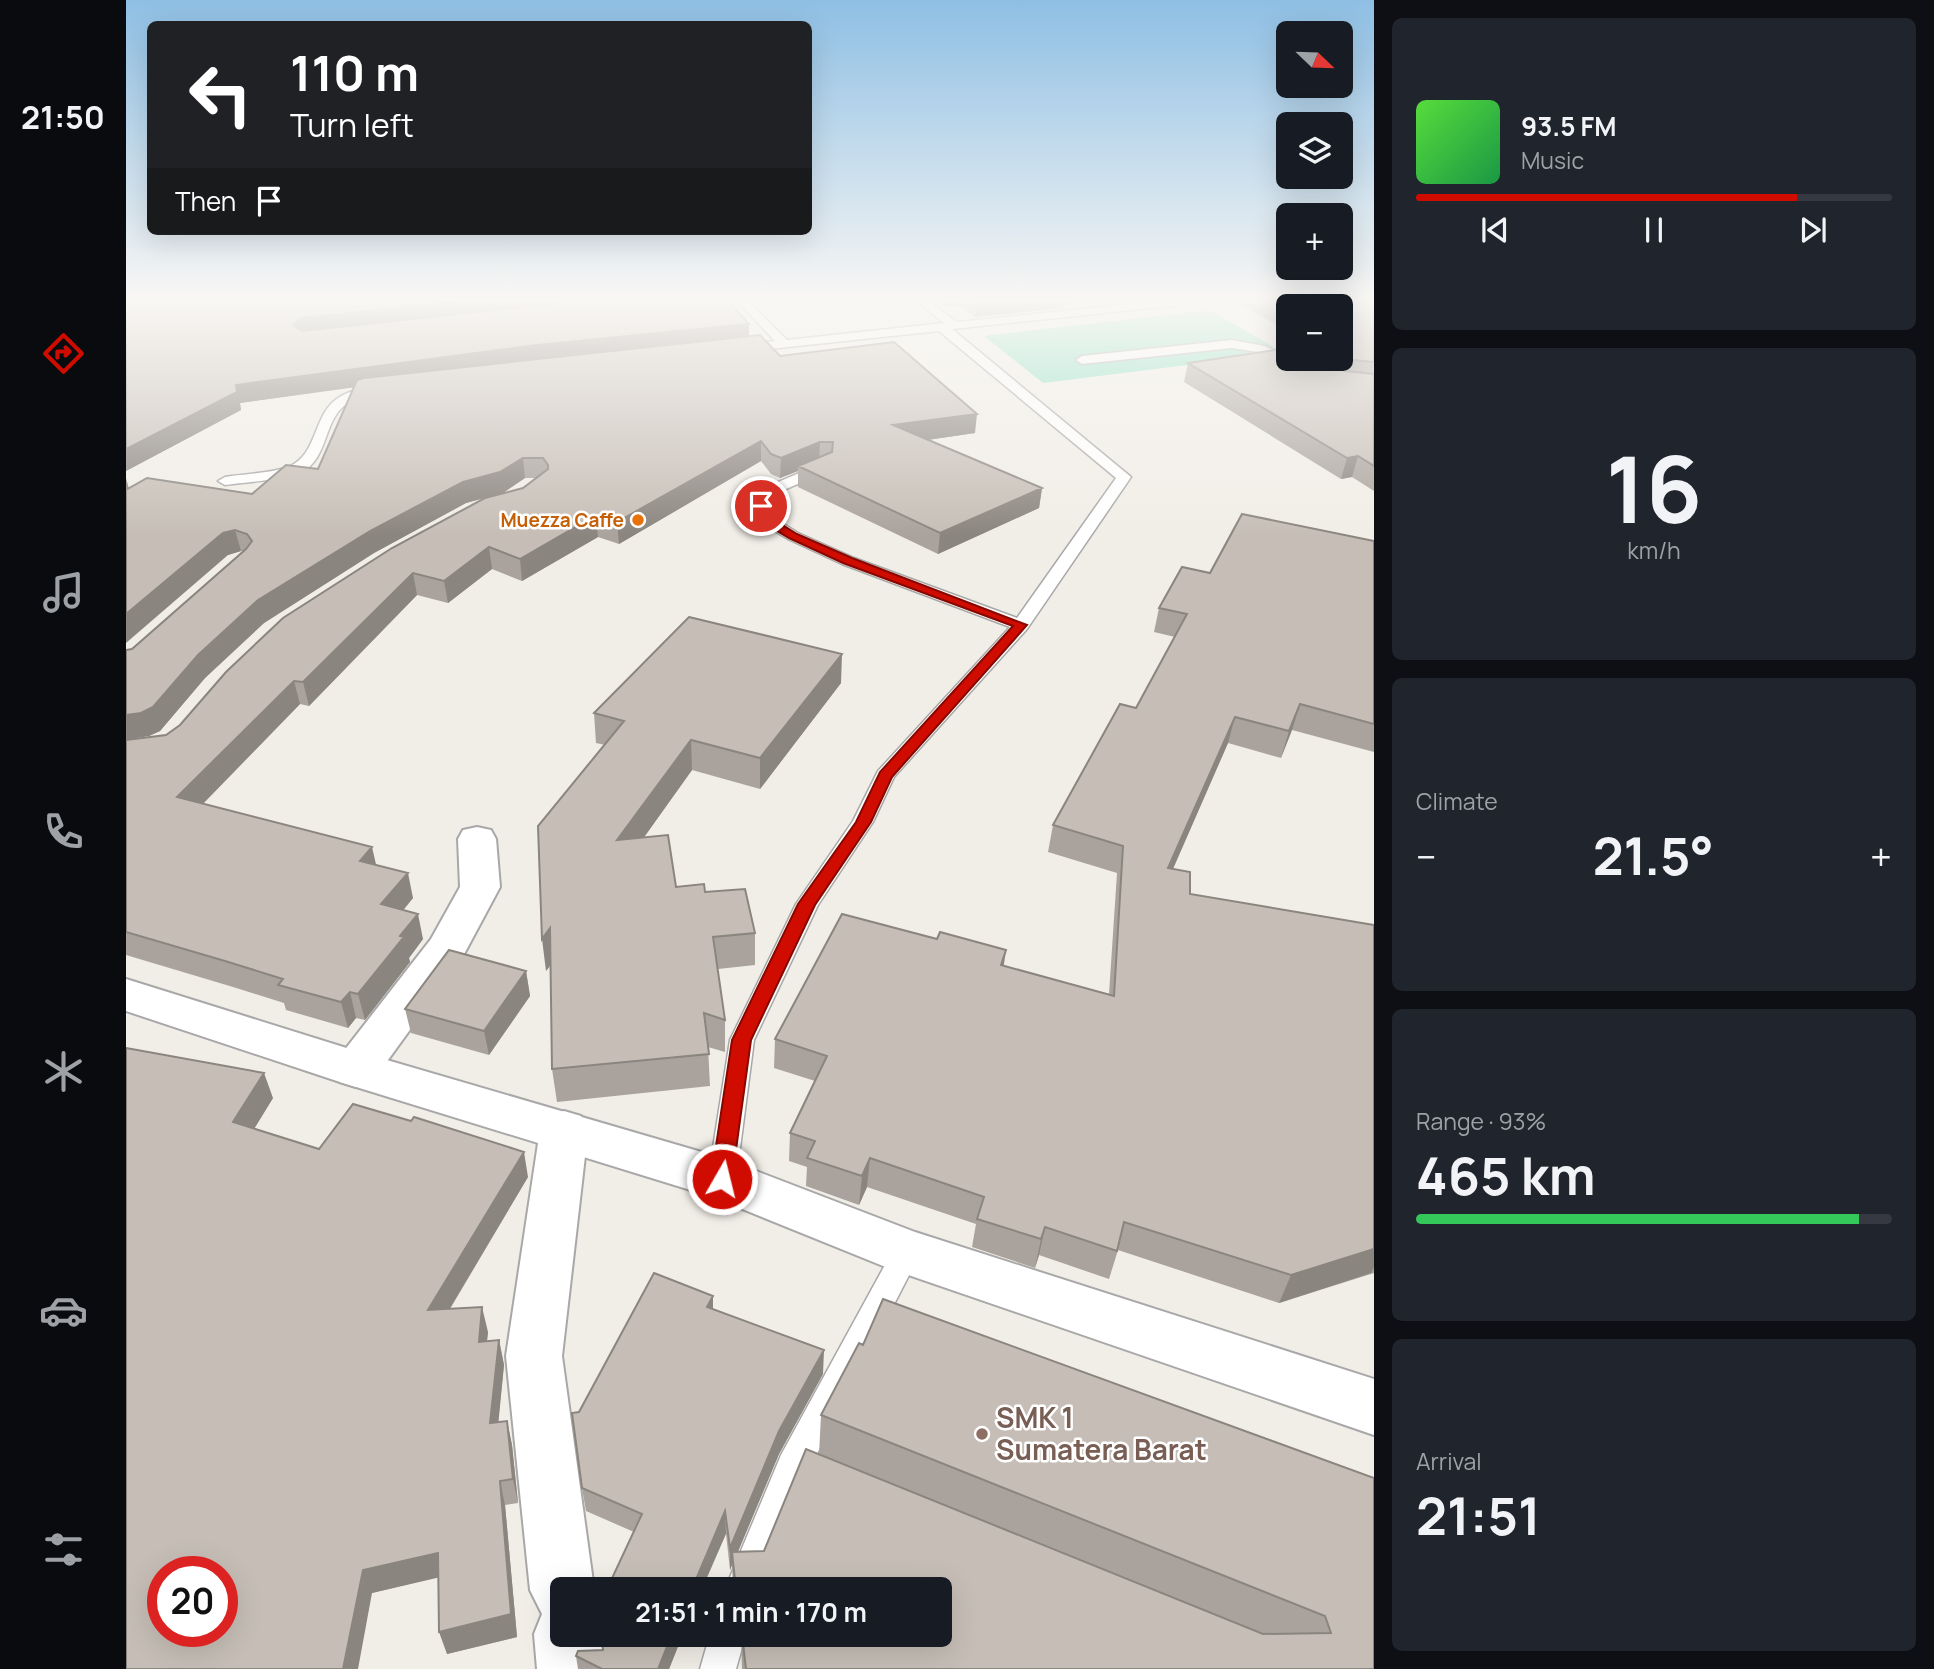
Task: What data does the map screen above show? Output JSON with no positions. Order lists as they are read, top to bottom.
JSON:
{
  "places": ["Muezza Caffe", "SMK 1 Sumatera Barat"],
  "north": "bottom right",
  "page": {
    "tabs": "21:50",
    "map_buttons": ["+", "−"],
    "turn": ["110 m", "Turn left"],
    "song": ["93.5 FM", "Music"],
    "then": "Then",
    "tile": [
      ["16", "km/h"],
      "Climate",
      ["Range · 93%", "465 km"],
      ["Arrival", "21:51"]
    ],
    "heat": ["−", "21.5°", "+"],
    "limit": "20",
    "trip": "21:51 · 1 min · 170 m"
  }
}
